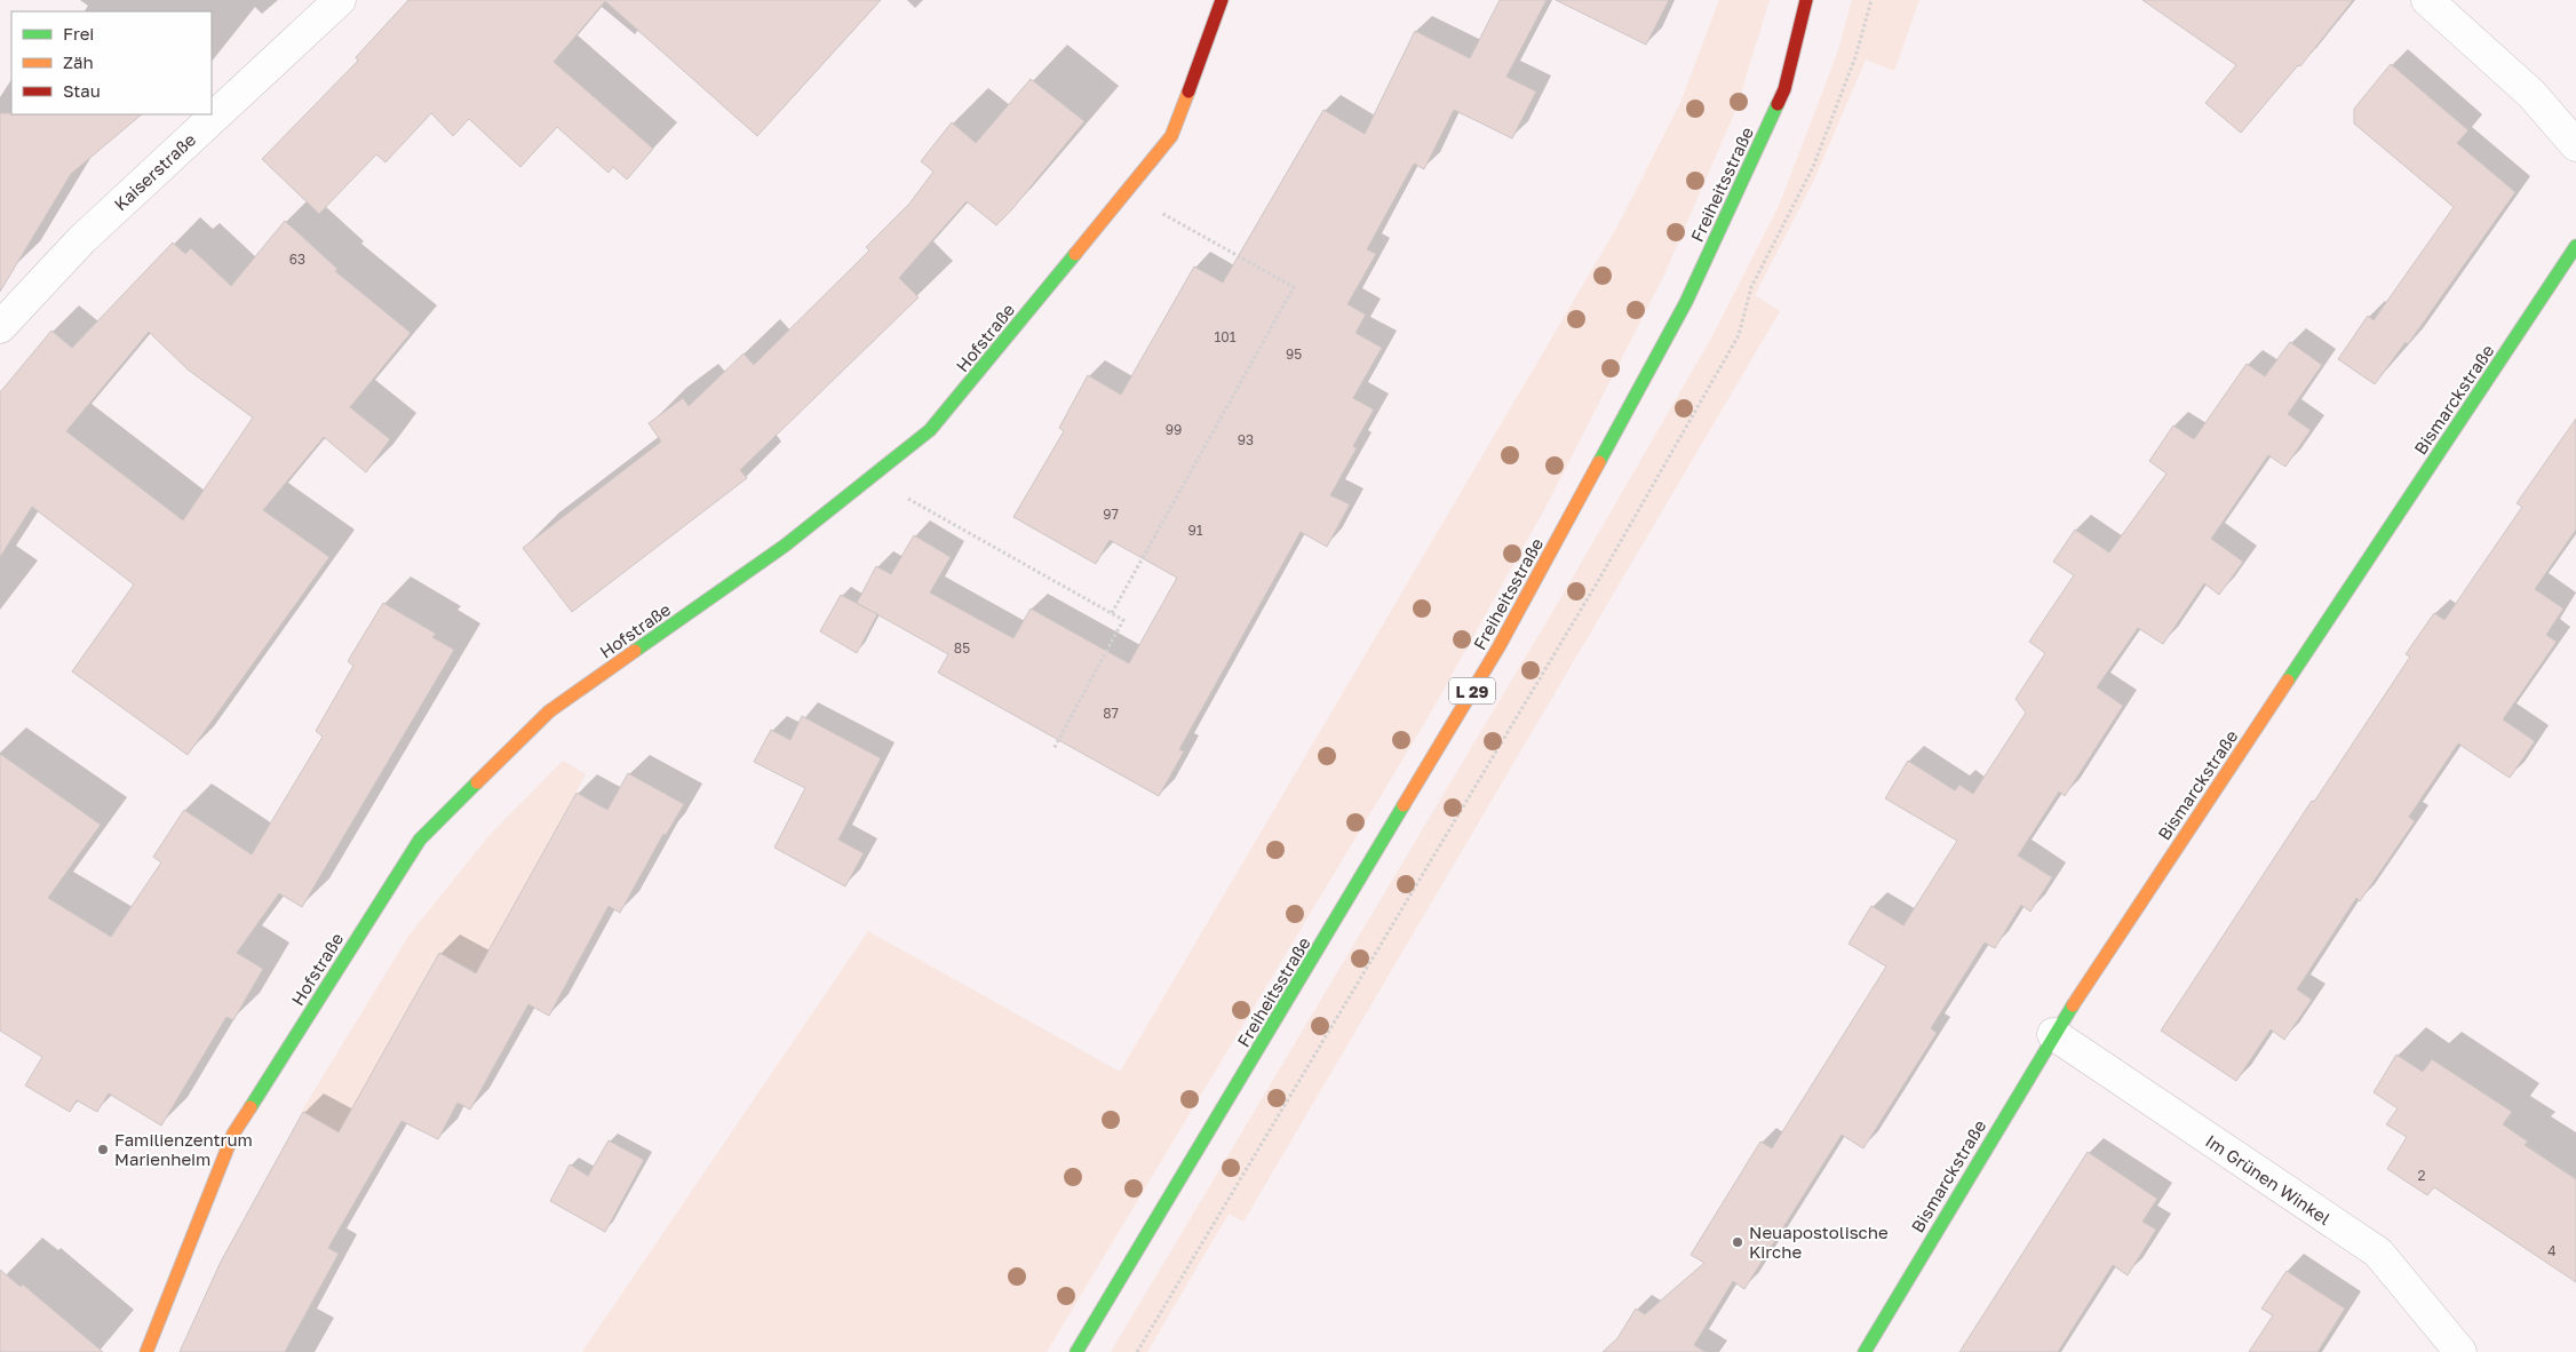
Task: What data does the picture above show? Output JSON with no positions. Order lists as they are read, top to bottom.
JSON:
{
  "streets": {
    "street": [
      "Kaiserstraße",
      "Freiheitsstraße",
      "Hofstraße",
      "Bismarckstraße",
      "L 29",
      "Im Grünen Winkel"
    ]
  },
  "crossings": [
    ["Bismarckstraße", "Im Grünen Winkel"]
  ],
  "places": ["Familienzentrum Marienheim", "Neuapostolische Kirche"],
  "house_numbers": [
    "63",
    "101",
    "95",
    "99",
    "93",
    "97",
    "91",
    "85",
    "87",
    "2",
    "4"
  ],
  "legend": ["Frei", "Zäh", "Stau"]
}
